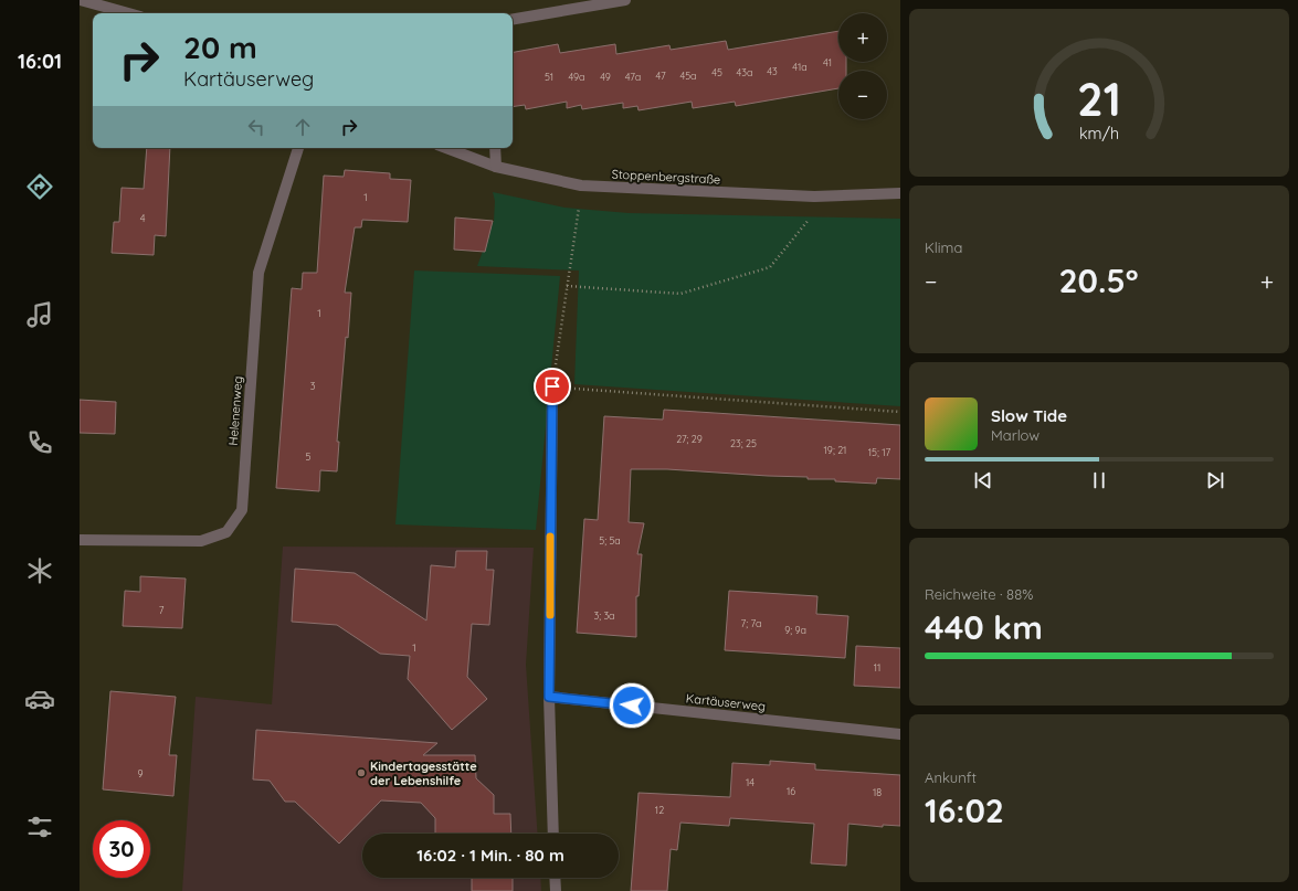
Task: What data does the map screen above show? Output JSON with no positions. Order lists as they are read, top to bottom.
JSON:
{
  "streets": {
    "street": ["Stoppenbergstraße", "Helenenweg", "Kartäuserweg"]
  },
  "places": ["Kindertagesstätte der Lebenshilfe"],
  "house_numbers": [
    "41",
    "41a",
    "43",
    "45",
    "43a",
    "47",
    "45a",
    "51",
    "49a",
    "49",
    "47a",
    "1",
    "4",
    "1",
    "3",
    "27; 29",
    "23; 25",
    "19; 21",
    "15; 17",
    "5",
    "5; 5a",
    "7",
    "3; 3a",
    "7; 7a",
    "9; 9a",
    "1",
    "11",
    "9",
    "14",
    "16",
    "18",
    "12"
  ],
  "page": {
    "tabs": "16:01",
    "map_buttons": ["+", "−"],
    "turn": ["20 m", "Kartäuserweg"],
    "tile": [
      "Klima",
      ["Reichweite · 88%", "440 km"],
      ["Ankunft", "16:02"]
    ],
    "heat": ["−", "20.5°", "+"],
    "song": ["Slow Tide", "Marlow"],
    "limit": "30",
    "trip": "16:02 · 1 Min. · 80 m",
    "gauge": ["21", "km/h"]
  }
}
